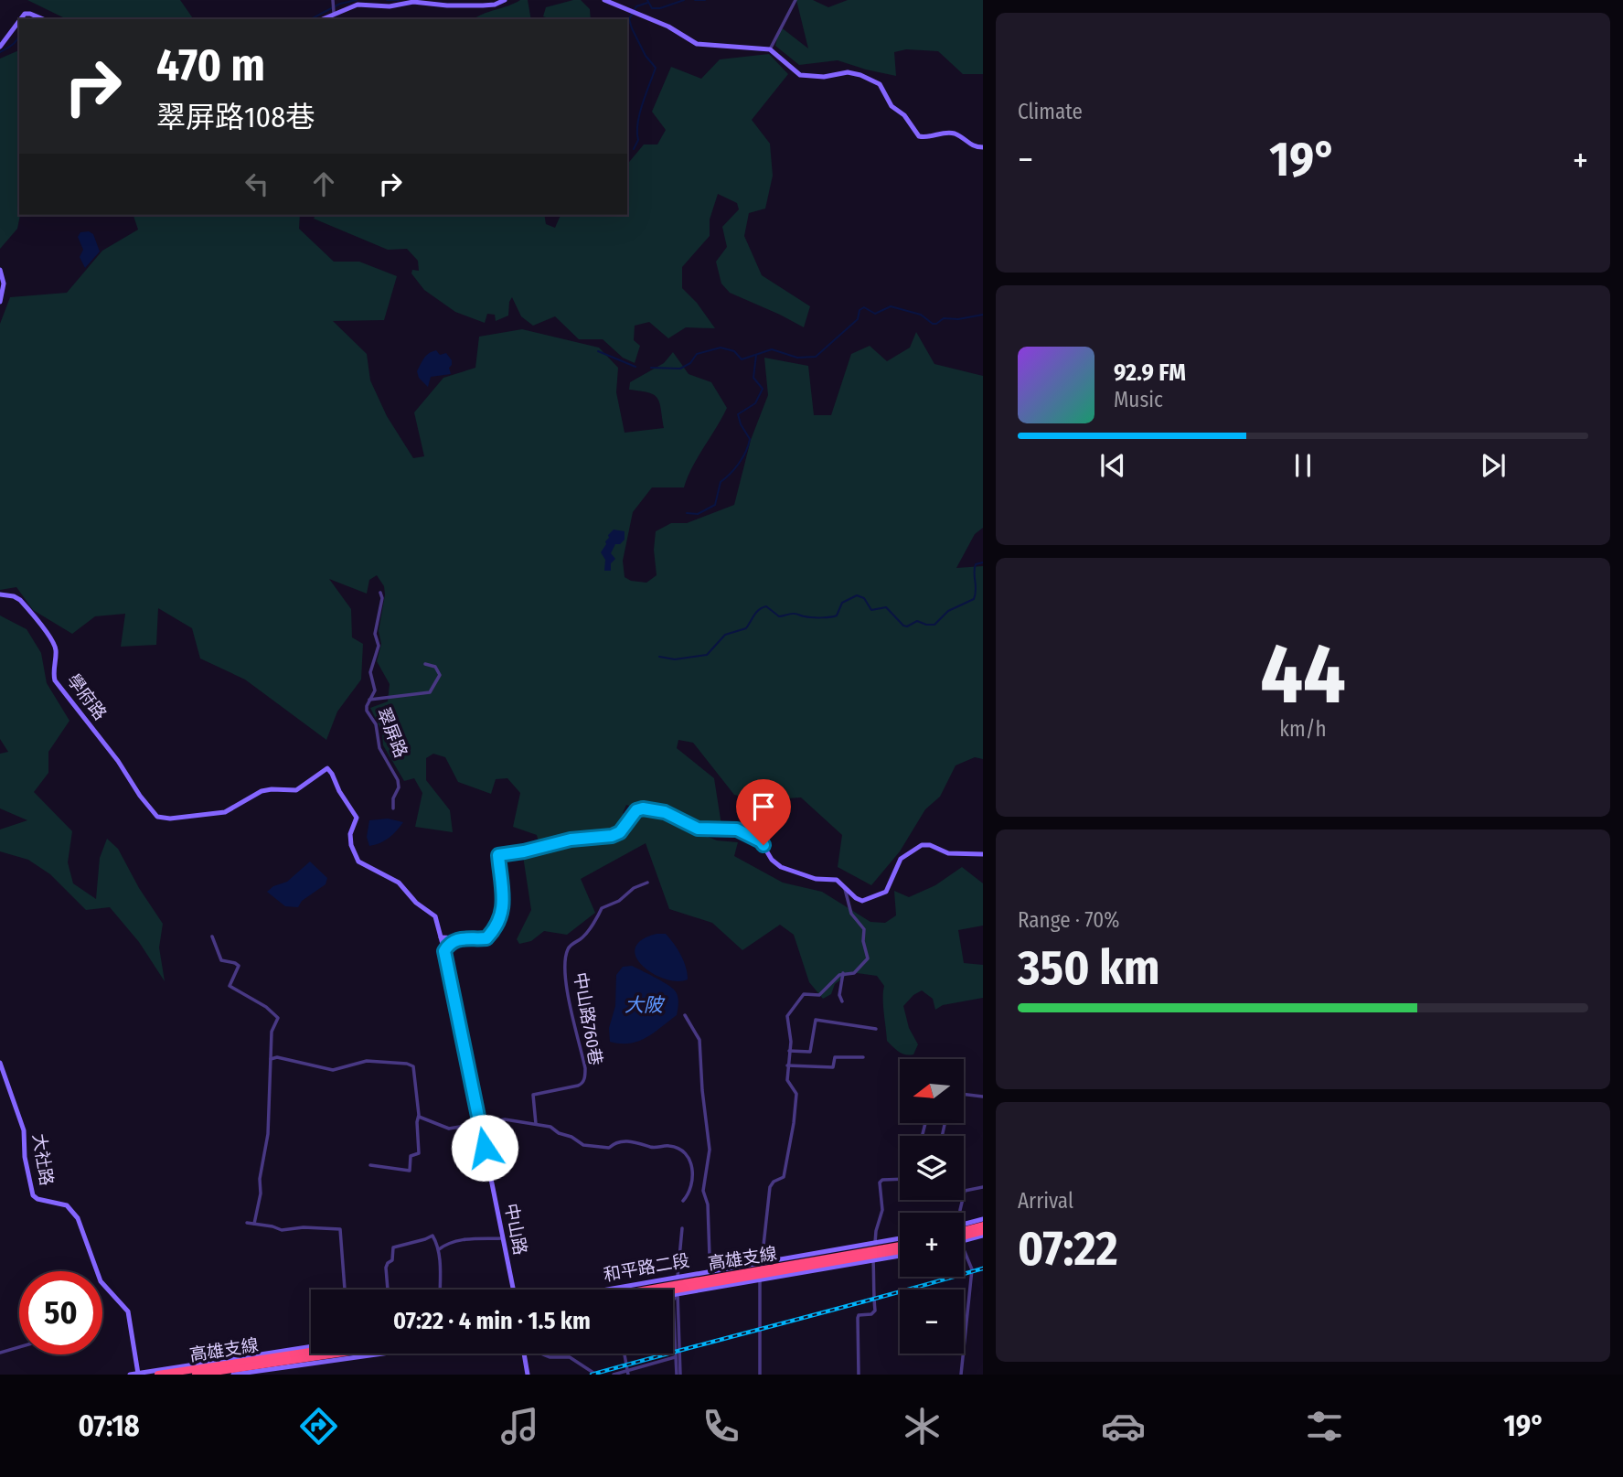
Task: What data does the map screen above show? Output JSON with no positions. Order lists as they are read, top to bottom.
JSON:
{
  "streets": {
    "highway": ["高雄支線"],
    "street": [
      "學府路",
      "翠屏路",
      "中山路760巷",
      "大社路",
      "中山路",
      "和平路二段"
    ]
  },
  "crossings": [
    ["學府路", "中山路"]
  ],
  "water": ["大陂"],
  "north": "left",
  "page": {
    "tile": [
      "Climate",
      ["44", "km/h"],
      ["Range · 70%", "350 km"],
      ["Arrival", "07:22"]
    ],
    "turn": ["470 m", "翠屏路108巷"],
    "heat": ["−", "19°", "+"],
    "song": ["92.9 FM", "Music"],
    "map_buttons": ["+", "−"],
    "limit": "50",
    "trip": "07:22 · 4 min · 1.5 km",
    "tabs": ["07:18", "19°"]
  }
}
